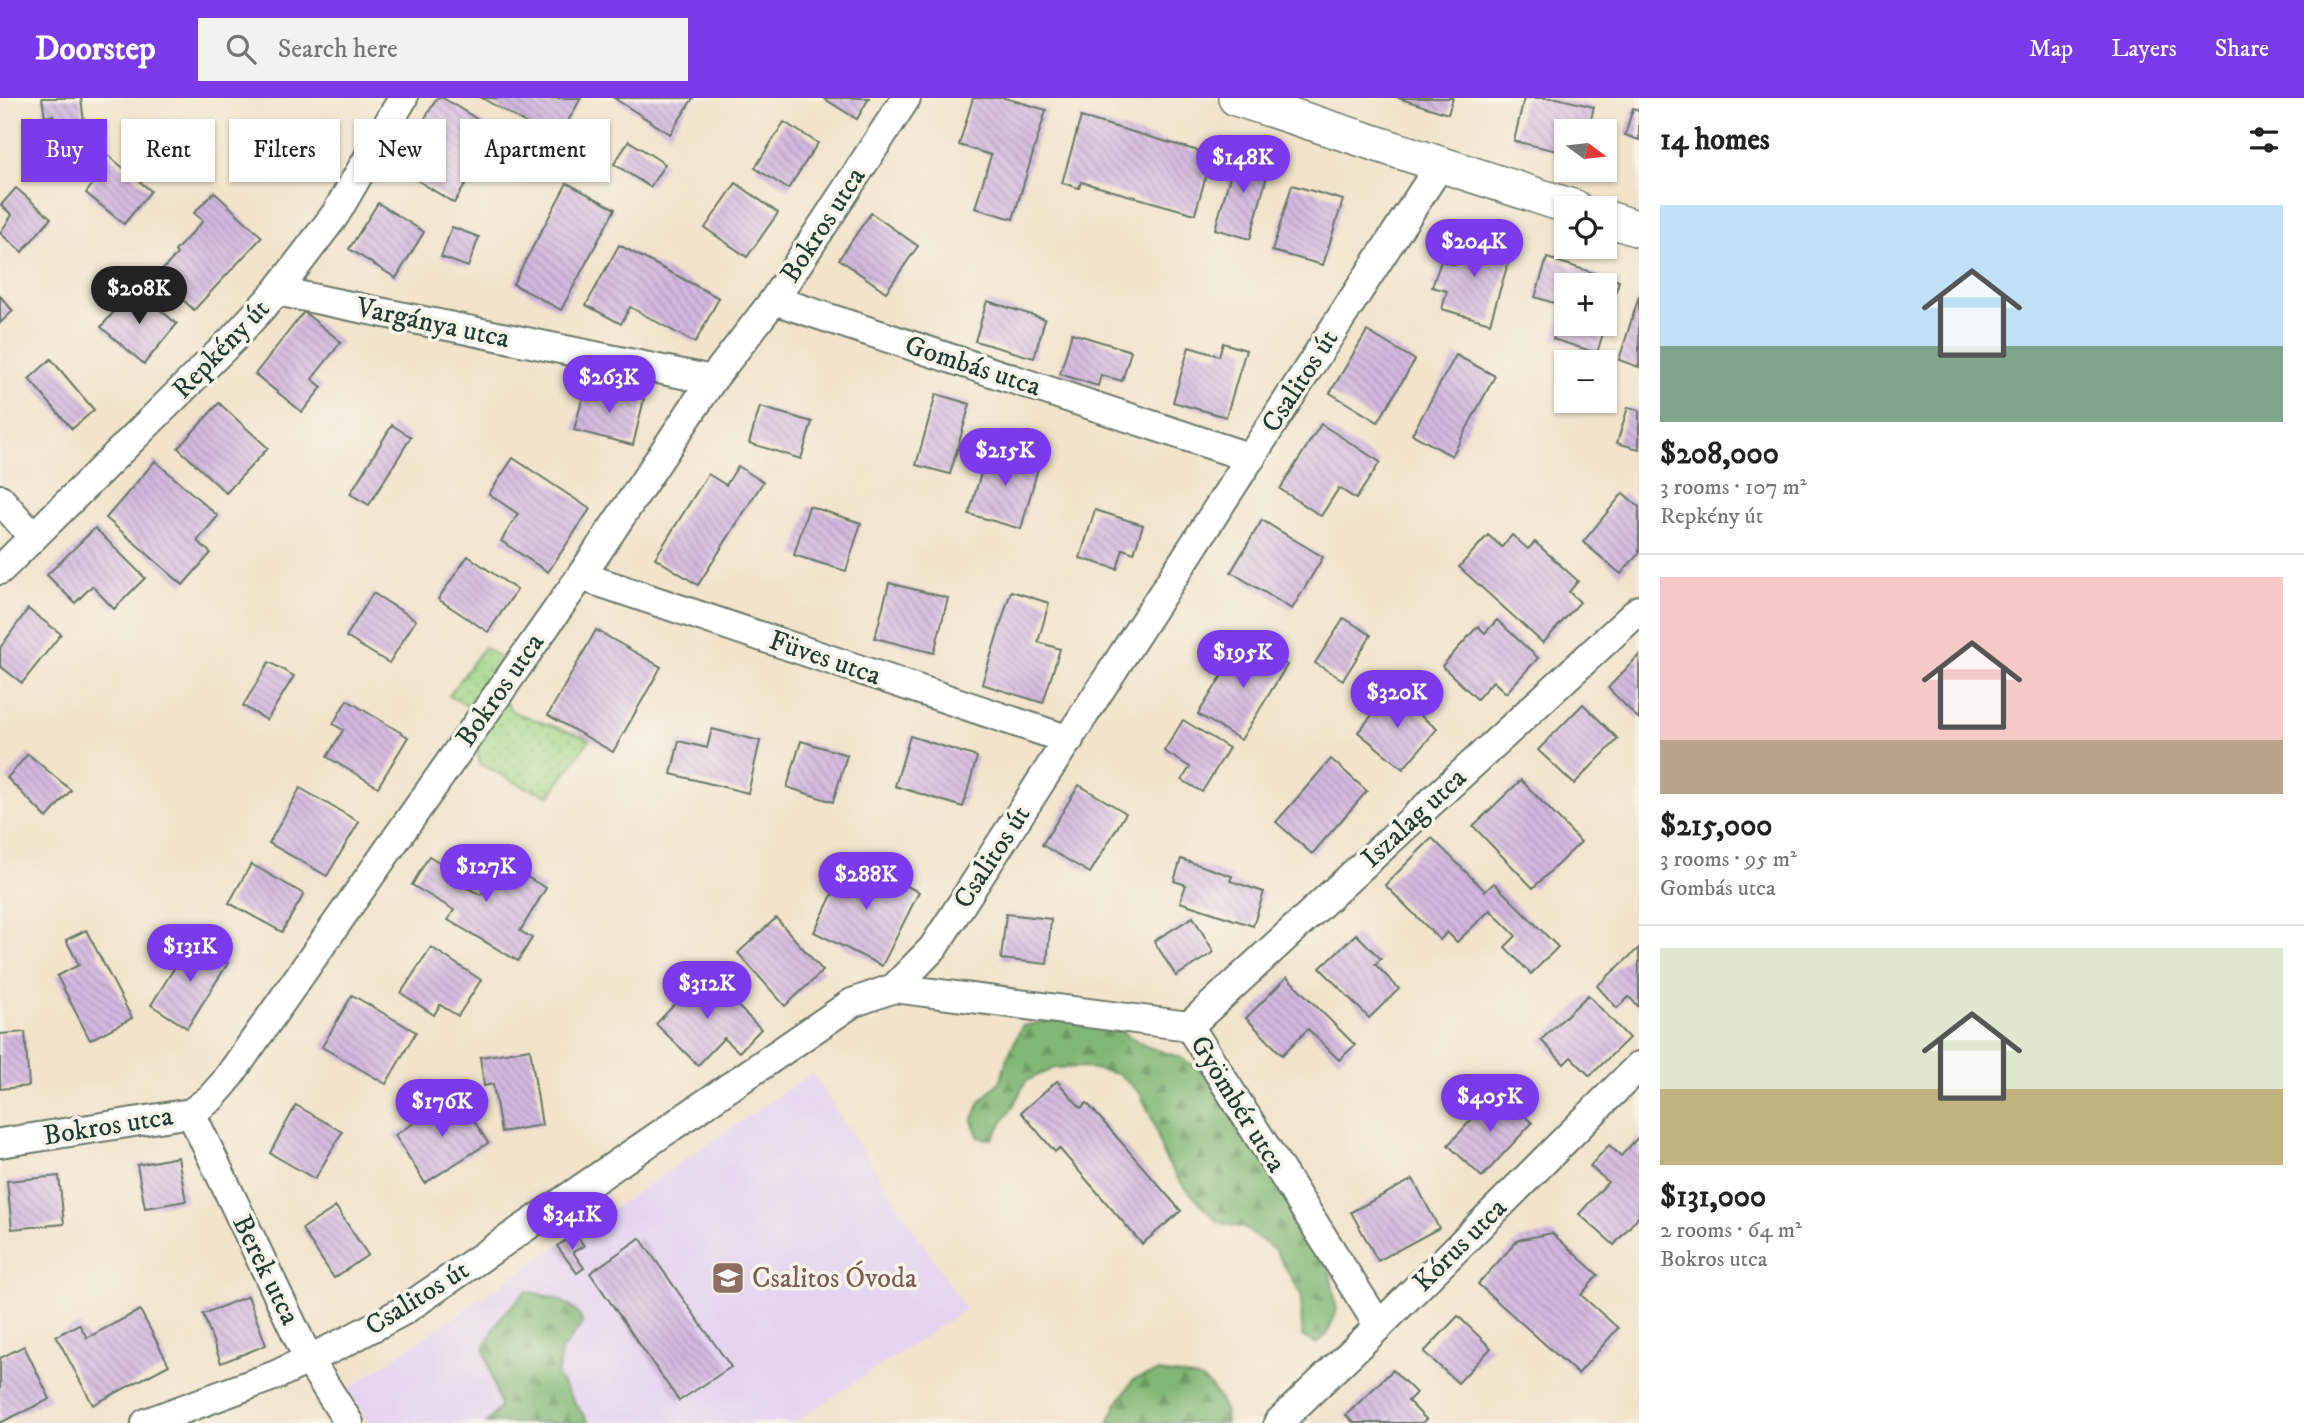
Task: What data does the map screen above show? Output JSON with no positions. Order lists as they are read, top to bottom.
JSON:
{
  "streets": {
    "street": [
      "Bokros utca",
      "Vargánya utca",
      "Repkény út",
      "Gombás utca",
      "Csalitos út",
      "Füves utca",
      "Iszalag utca",
      "Gyömbér utca",
      "Kórus utca",
      "Berek utca"
    ]
  },
  "crossings": [
    ["Bokros utca", "Vargánya utca"],
    ["Bokros utca", "Gombás utca"],
    ["Bokros utca", "Füves utca"],
    ["Bokros utca", "Berek utca"],
    ["Vargánya utca", "Repkény út"],
    ["Gombás utca", "Csalitos út"],
    ["Csalitos út", "Füves utca"],
    ["Csalitos út", "Gyömbér utca"],
    ["Csalitos út", "Berek utca"],
    ["Iszalag utca", "Gyömbér utca"],
    ["Gyömbér utca", "Kórus utca"]
  ],
  "places": {
    "school or university": ["Csalitos Óvoda"]
  },
  "north": "right",
  "page": {
    "header": "Doorstep",
    "search": "Search here",
    "nav": ["Map", "Layers", "Share"],
    "heading": "14 homes",
    "map_buttons": ["+", "−"],
    "chip": [
      "Buy",
      "Rent",
      "Filters",
      "New",
      "Apartment"
    ],
    "price": [
      "$148K",
      "$204K",
      "$208K",
      "$263K",
      "$215K",
      "$195K",
      "$320K",
      "$127K",
      "$288K",
      "$131K",
      "$312K",
      "$405K",
      "$176K",
      "$341K"
    ],
    "list": [
      {
        "name": "$208,000",
        "note": "3 rooms · 107 m² · Repkény út"
      },
      {
        "name": "$215,000",
        "note": "3 rooms · 95 m² · Gombás utca"
      },
      {
        "name": "$131,000",
        "note": "2 rooms · 64 m² · Bokros utca"
      }
    ]
  }
}
